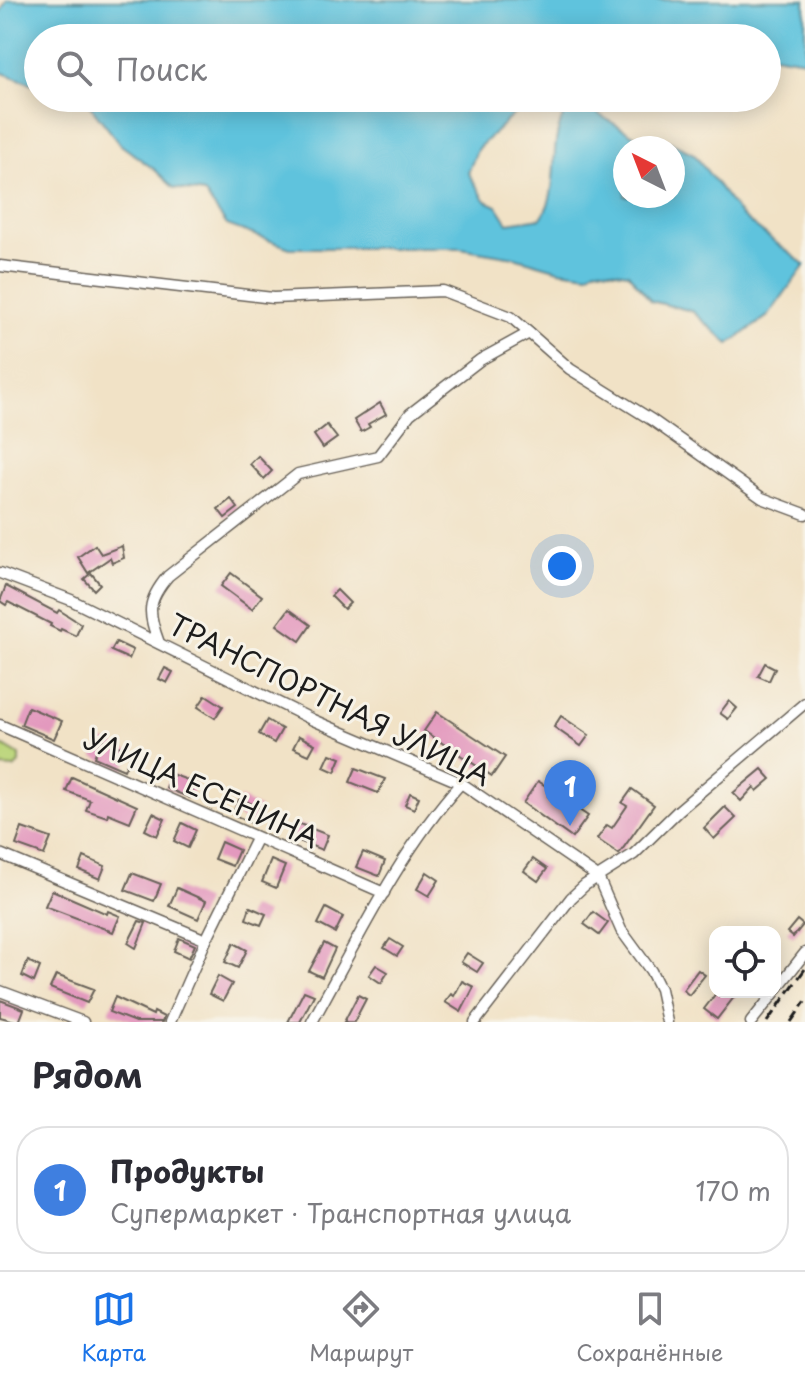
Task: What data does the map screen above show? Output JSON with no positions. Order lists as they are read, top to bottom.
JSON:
{
  "streets": {
    "street": ["ТРАНСПОРТНАЯ УЛИЦА", "УЛИЦА ЕСЕНИНА"]
  },
  "north": "top left",
  "page": {
    "search": "Поиск",
    "pins": "1",
    "heading": "Рядом",
    "list": [
      {
        "mark": "1",
        "name": "Продукты",
        "note": "Супермаркет · Транспортная улица",
        "value": "170 m"
      }
    ],
    "nav": ["Карта", "Маршрут", "Сохранённые"]
  }
}
